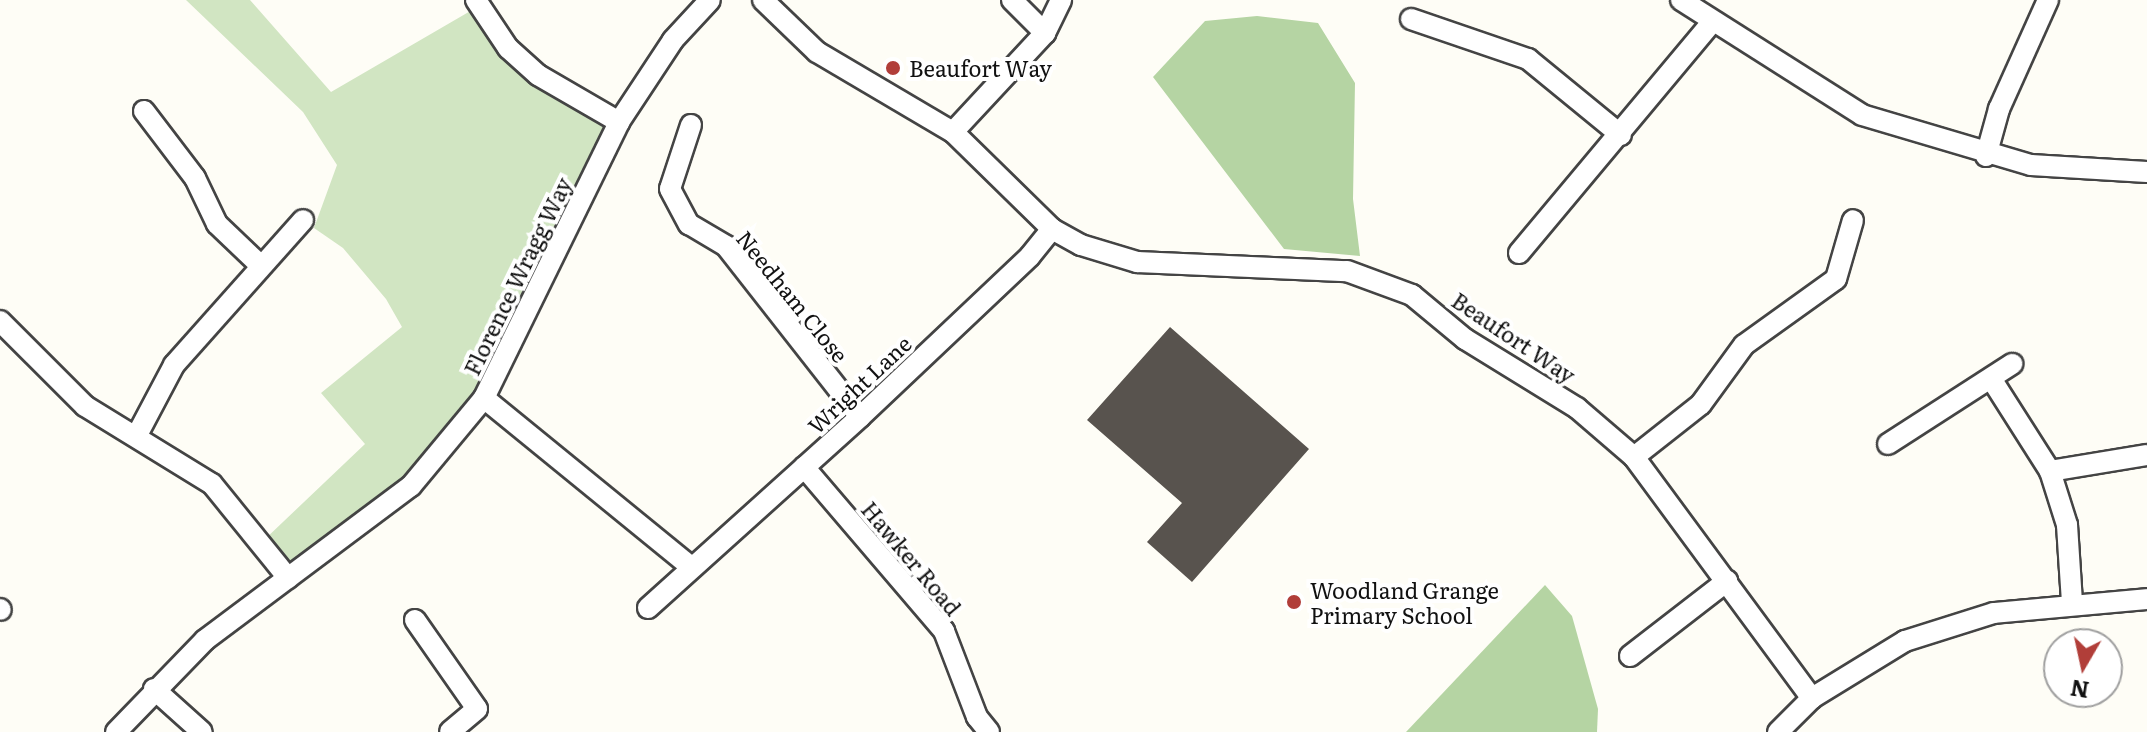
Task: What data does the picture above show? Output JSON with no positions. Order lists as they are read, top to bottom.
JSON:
{
  "streets": {
    "street": [
      "Florence Wragg Way",
      "Needham Close",
      "Beaufort Way",
      "Wright Lane",
      "Hawker Road"
    ]
  },
  "crossings": [
    ["Needham Close", "Wright Lane"],
    ["Beaufort Way", "Wright Lane"],
    ["Wright Lane", "Hawker Road"]
  ],
  "places": ["Beaufort Way", "Woodland Grange Primary School"],
  "north": "bottom"
}
